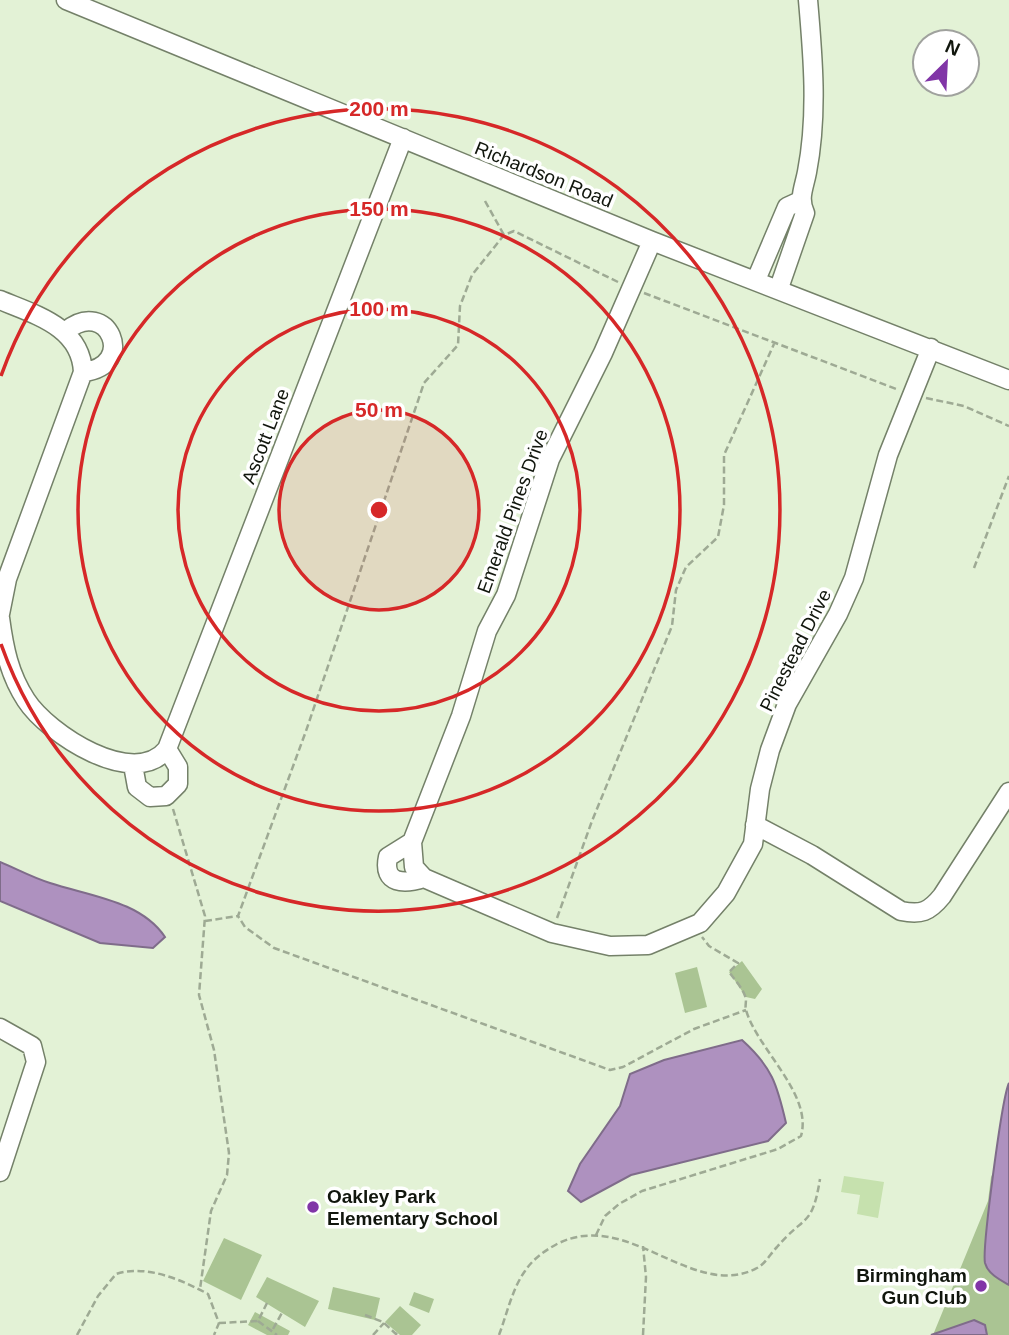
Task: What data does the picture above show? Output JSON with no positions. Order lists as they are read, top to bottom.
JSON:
{
  "streets": {
    "street": [
      "Richardson Road",
      "Ascott Lane",
      "Emerald Pines Drive",
      "Pinestead Drive"
    ]
  },
  "crossings": [
    ["Richardson Road", "Ascott Lane"],
    ["Richardson Road", "Emerald Pines Drive"],
    ["Richardson Road", "Pinestead Drive"],
    ["Emerald Pines Drive", "Pinestead Drive"]
  ],
  "places": ["Oakley Park Elementary School", "Birmingham Gun Club"],
  "north": "top right",
  "rings": [
    "200 m",
    "150 m",
    "100 m",
    "50 m"
  ]
}
